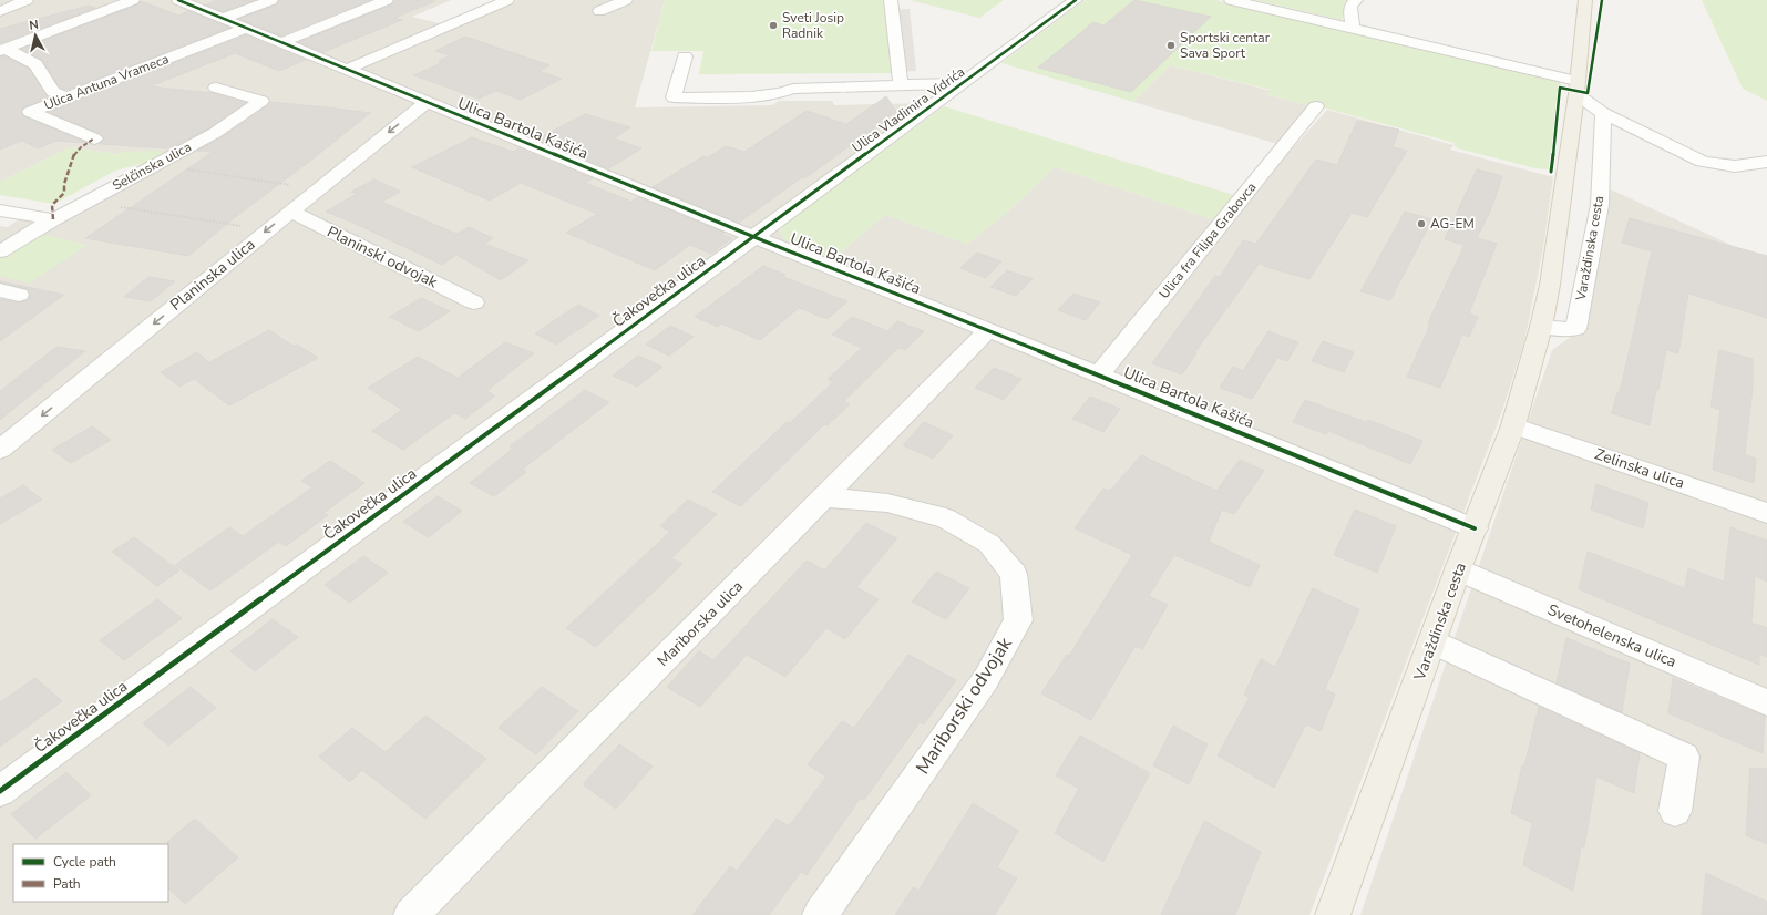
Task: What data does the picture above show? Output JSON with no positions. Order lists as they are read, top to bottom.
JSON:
{
  "streets": {
    "main road": ["Varaždinska cesta"],
    "street": [
      "Ulica Antuna Vrameca",
      "Ulica Vladimira Vidrića",
      "Ulica Bartola Kašića",
      "Selčinska ulica",
      "Ulica fra Filipa Grabovca",
      "Planinski odvojak",
      "Planinska ulica",
      "Čakovečka ulica",
      "Zelinska ulica",
      "Mariborska ulica",
      "Svetohelenska ulica",
      "Mariborski odvojak"
    ]
  },
  "crossings": [
    ["Ulica Antuna Vrameca", "Ulica Bartola Kašića"],
    ["Ulica Vladimira Vidrića", "Ulica Bartola Kašića"],
    ["Ulica Vladimira Vidrića", "Čakovečka ulica"],
    ["Ulica Bartola Kašića", "Ulica fra Filipa Grabovca"],
    ["Ulica Bartola Kašića", "Varaždinska cesta"],
    ["Ulica Bartola Kašića", "Planinska ulica"],
    ["Ulica Bartola Kašića", "Čakovečka ulica"],
    ["Ulica Bartola Kašića", "Mariborska ulica"],
    ["Varaždinska cesta", "Zelinska ulica"],
    ["Varaždinska cesta", "Svetohelenska ulica"],
    ["Planinski odvojak", "Planinska ulica"],
    ["Mariborska ulica", "Mariborski odvojak"]
  ],
  "places": ["Sveti Josip Radnik", "Sportski centar Sava Sport", "AG-EM"],
  "legend": ["Cycle path", "Path"],
  "north": "top"
}
